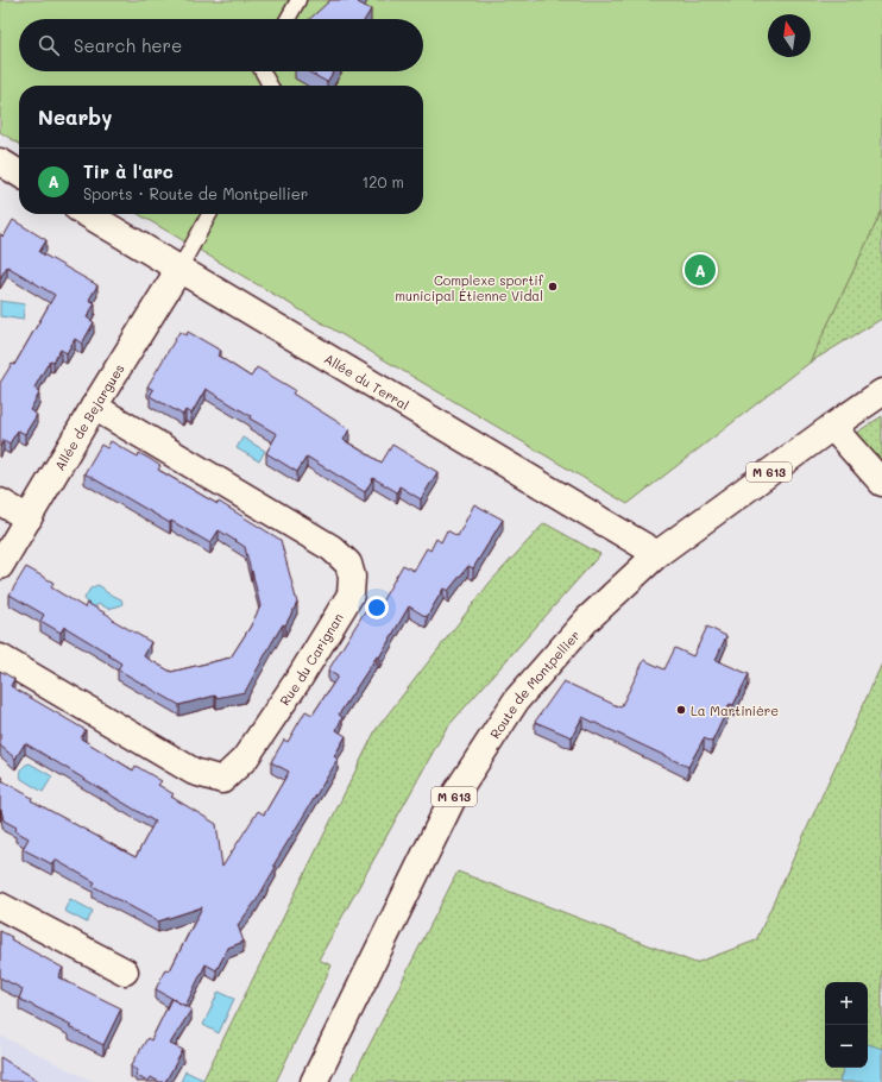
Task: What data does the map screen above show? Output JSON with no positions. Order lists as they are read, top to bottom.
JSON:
{
  "streets": {
    "street": [
      "Allée du Terral",
      "Allée de Bejargues",
      "M 613",
      "Rue du Carignan",
      "Route de Montpellier"
    ]
  },
  "crossings": [
    ["Allée du Terral", "Allée de Bejargues"],
    ["Allée du Terral", "Route de Montpellier"],
    ["Allée de Bejargues", "Rue du Carignan"]
  ],
  "places": ["Complexe sportif municipal Étienne Vidal", "La Martinière"],
  "north": "top",
  "page": {
    "search": "Search here",
    "heading": "Nearby",
    "list": [
      {
        "mark": "A",
        "name": "Tir à l'arc",
        "note": "Sports · Route de Montpellier",
        "value": "120 m"
      }
    ],
    "pins": "A",
    "map_buttons": ["+", "−"]
  }
}
